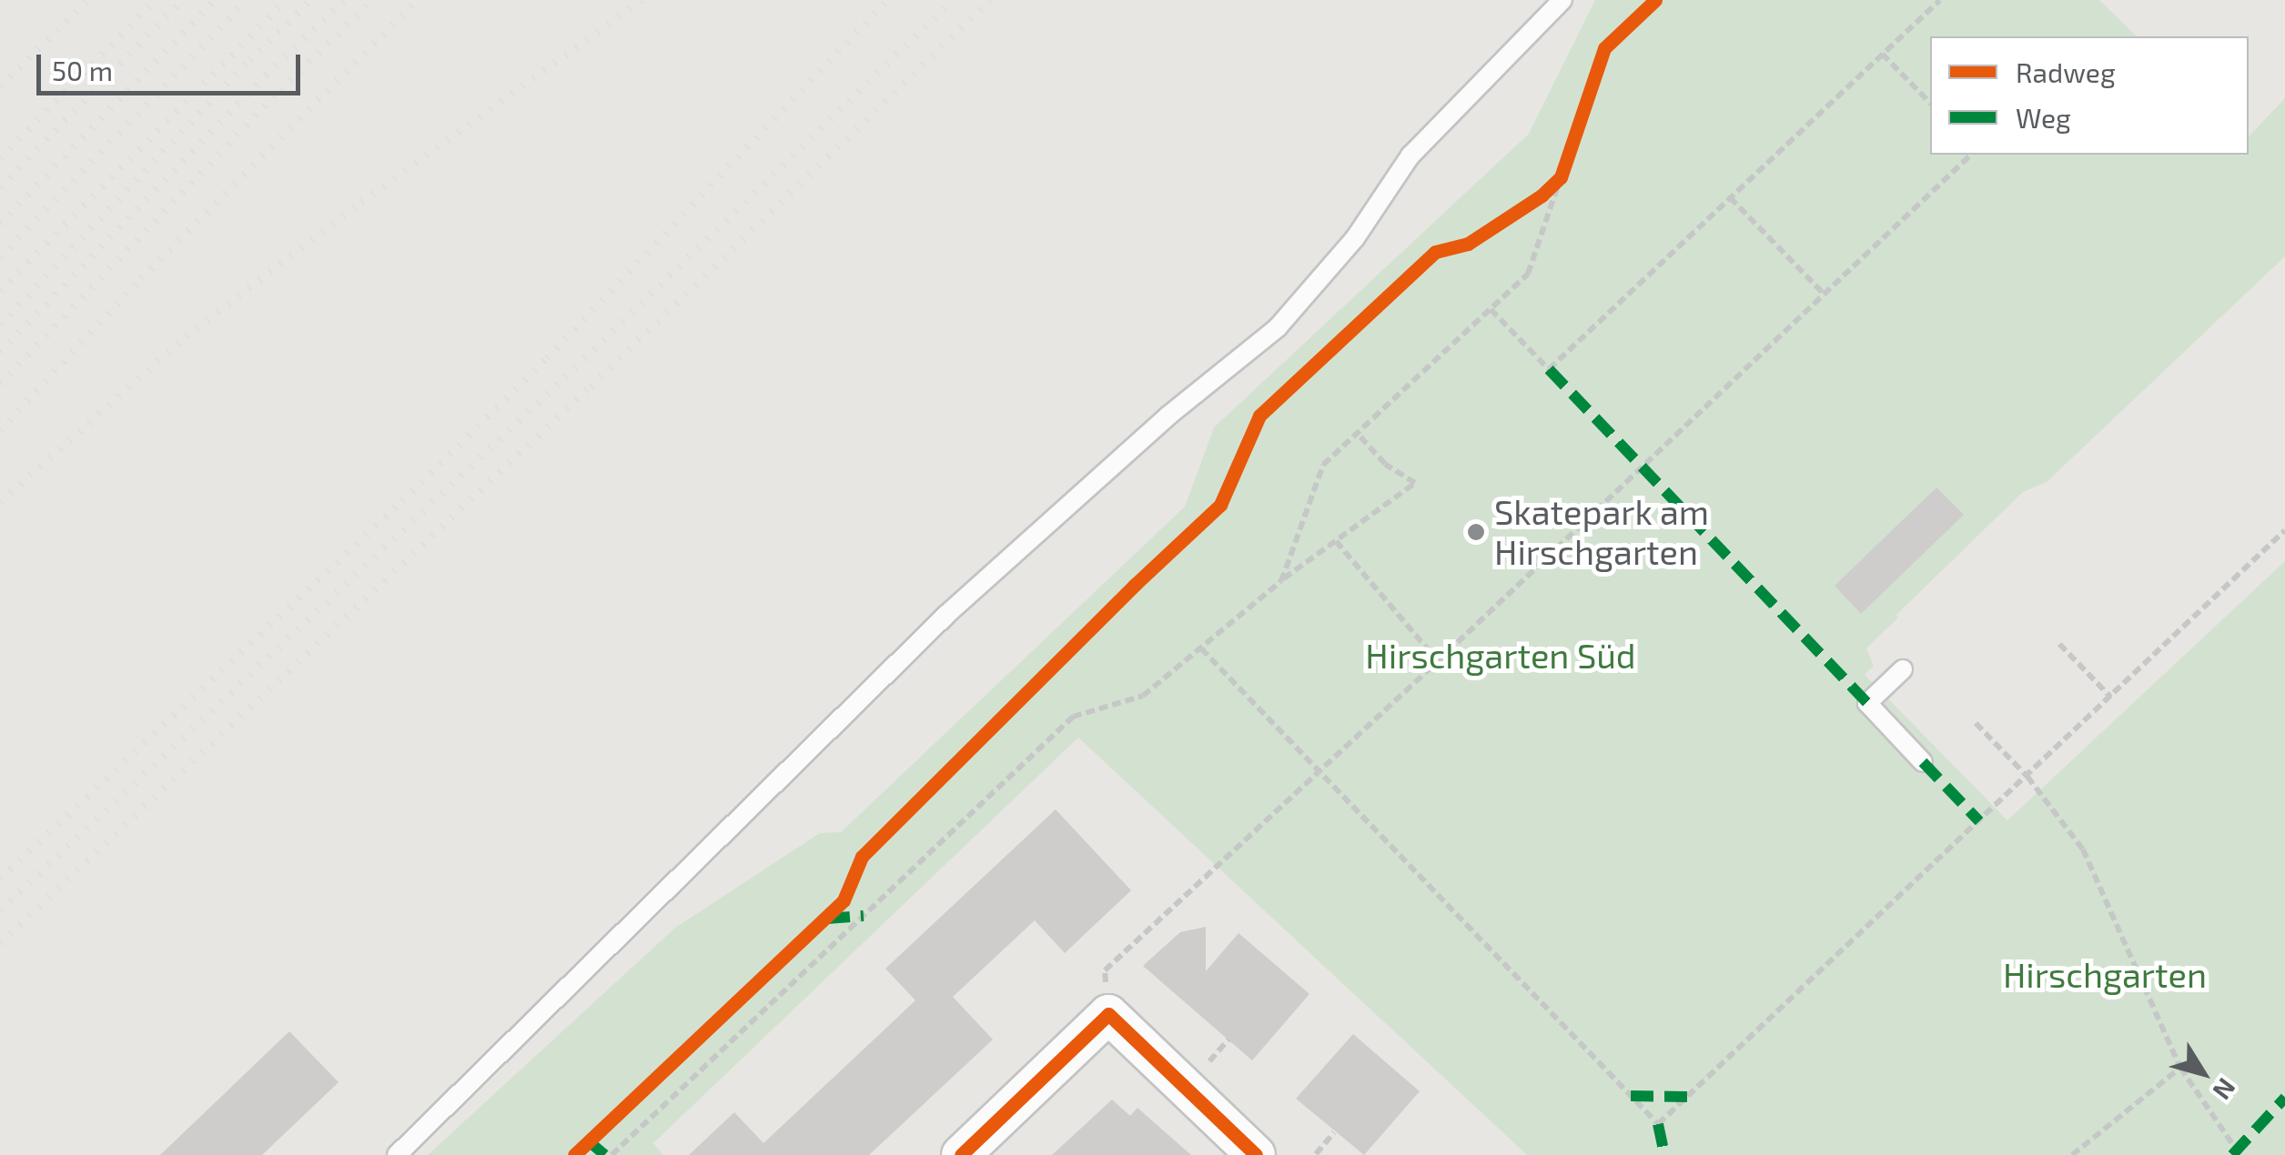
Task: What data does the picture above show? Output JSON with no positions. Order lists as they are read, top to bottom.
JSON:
{
  "parks": ["Hirschgarten Süd", "Hirschgarten"],
  "places": ["Skatepark am Hirschgarten"],
  "legend": ["Radweg", "Weg"],
  "scale_bar": "50 m",
  "north": "bottom right"
}
